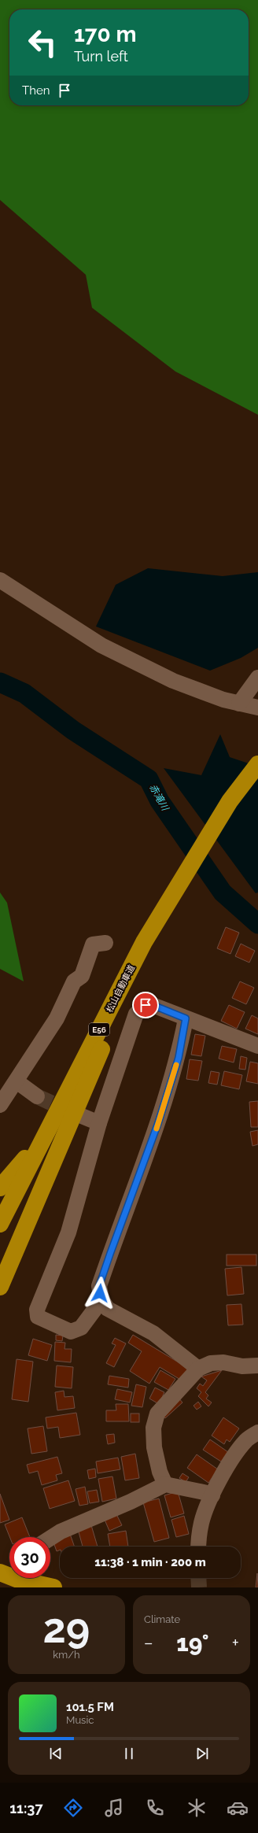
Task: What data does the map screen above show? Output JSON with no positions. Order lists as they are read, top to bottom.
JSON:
{
  "streets": {
    "highway": ["松山自動車道", "E56"]
  },
  "water": ["赤滝川"],
  "page": {
    "turn": ["170 m", "Turn left"],
    "then": "Then",
    "limit": "30",
    "trip": "11:38 · 1 min · 200 m",
    "tile": [
      ["29", "km/h"],
      "Climate"
    ],
    "heat": ["−", "19°", "+"],
    "song": ["101.5 FM", "Music"],
    "tabs": "11:37"
  }
}
